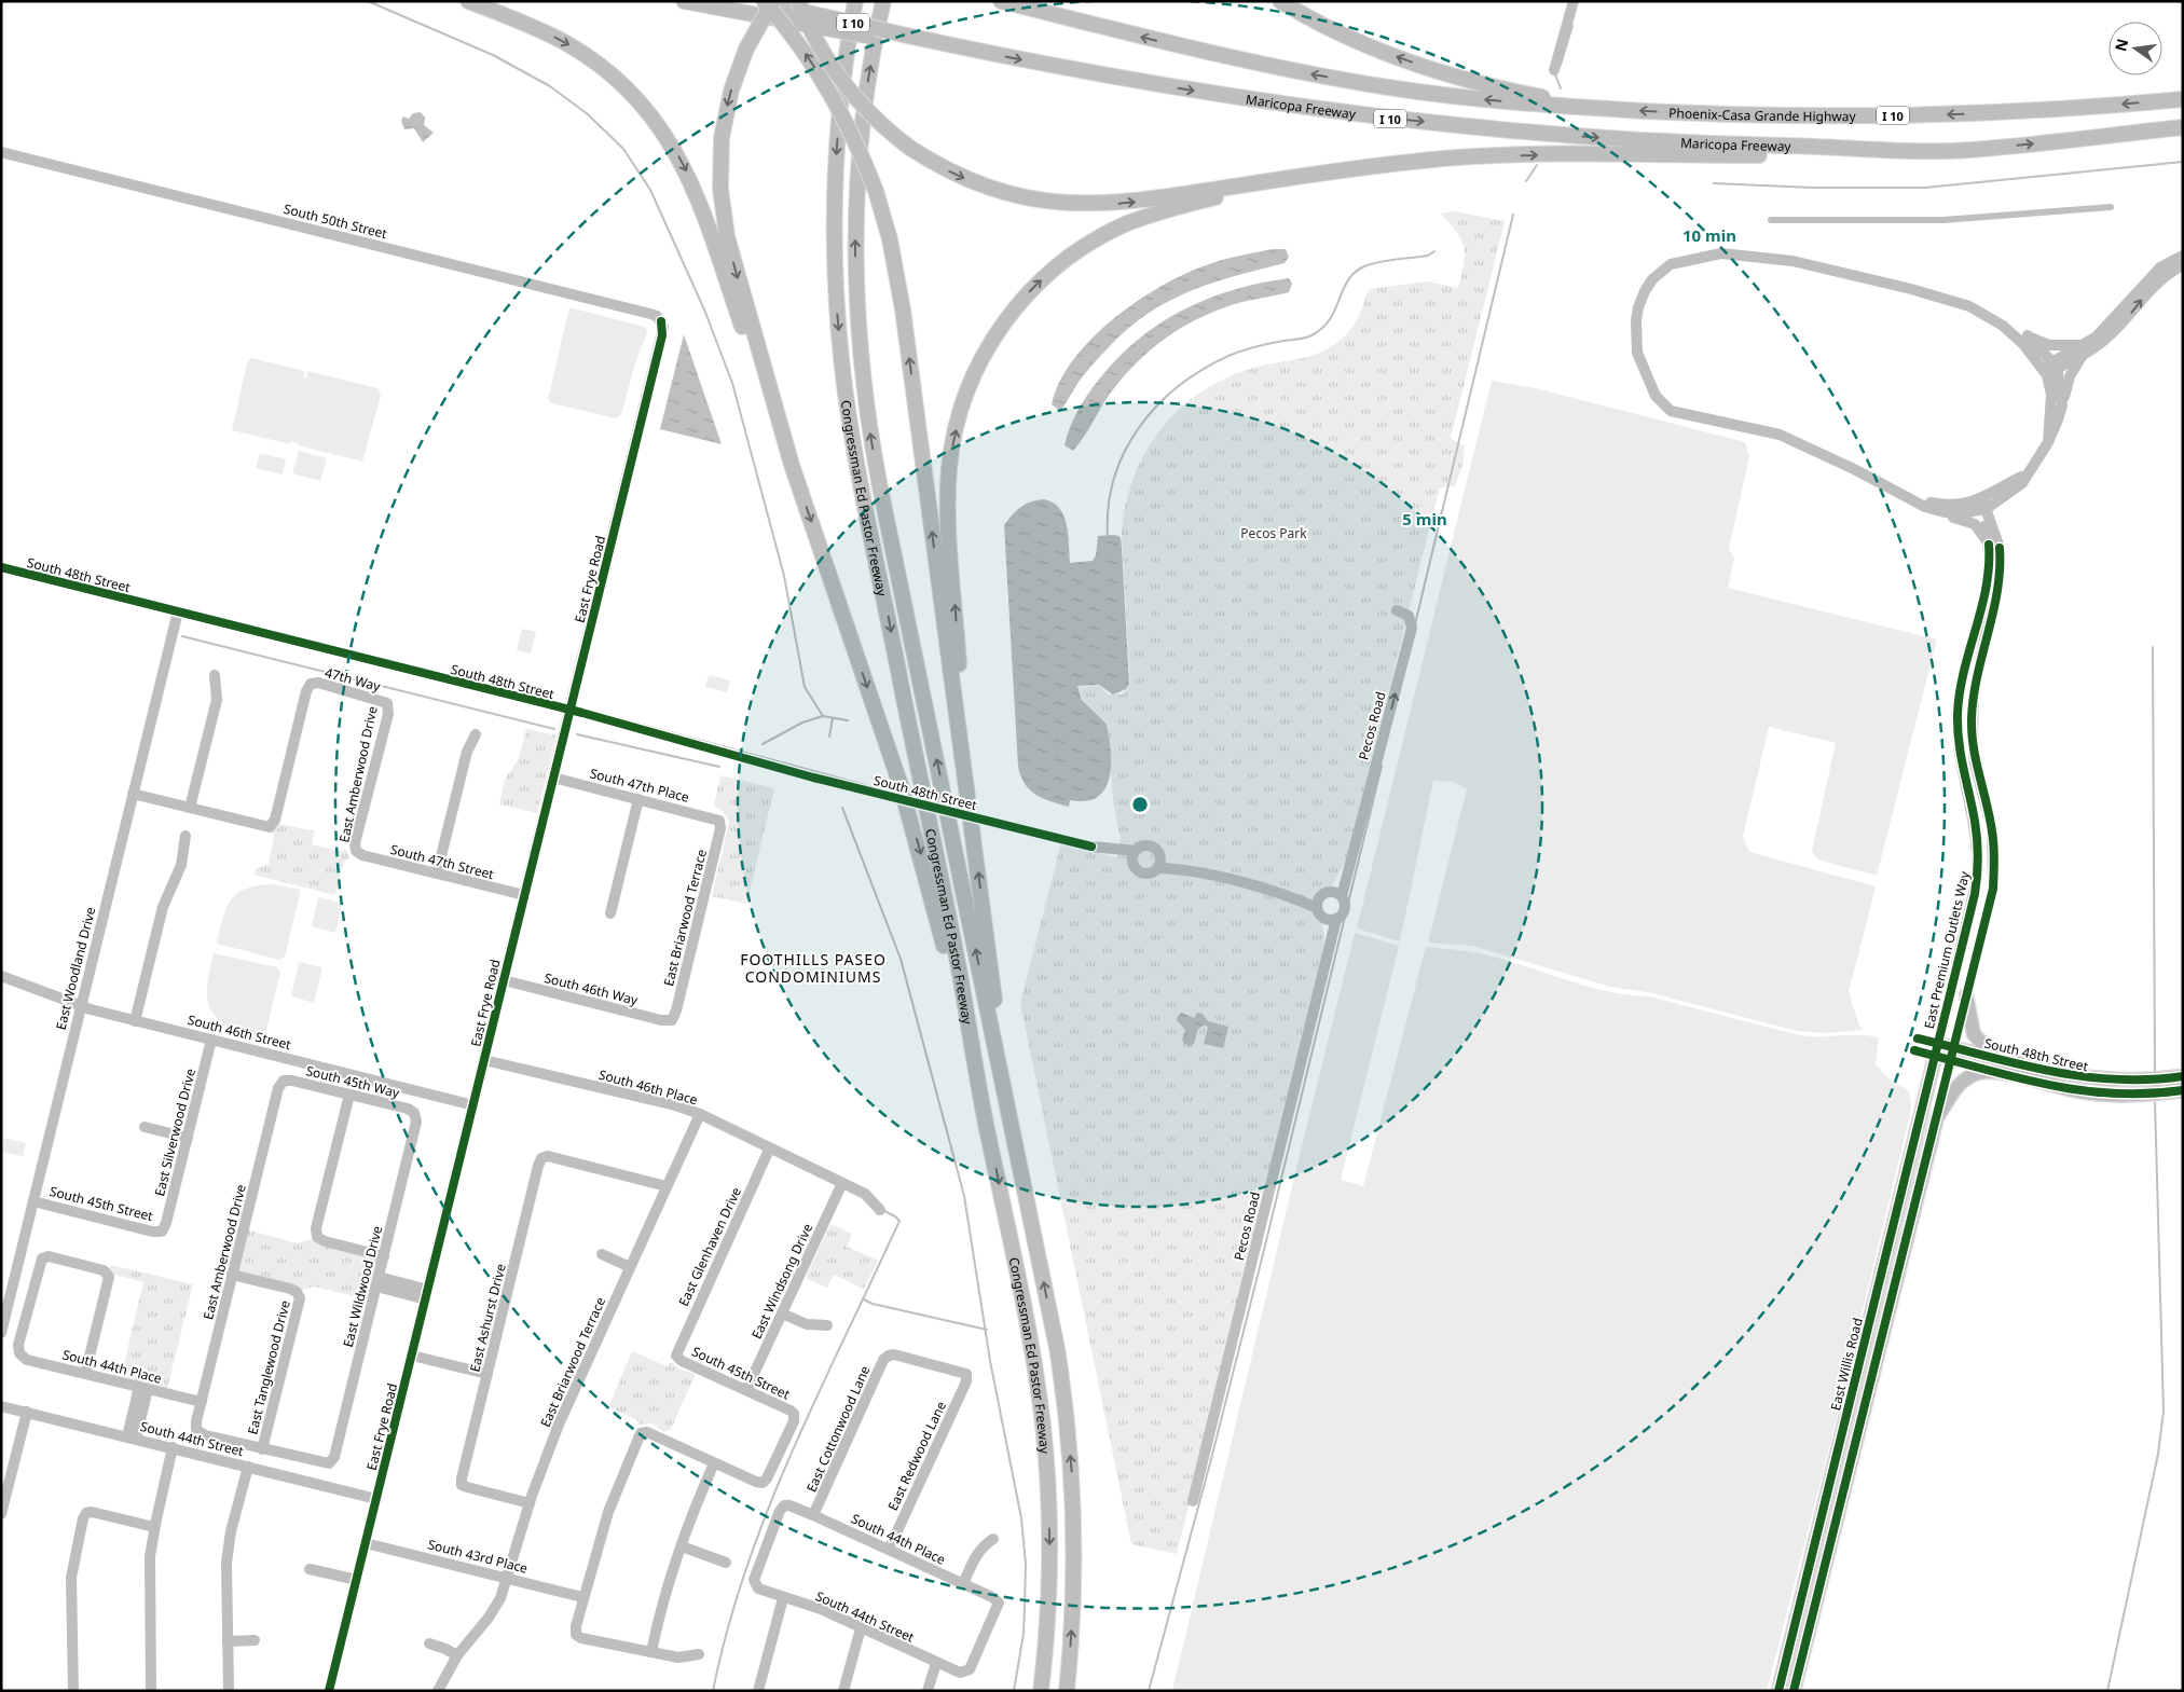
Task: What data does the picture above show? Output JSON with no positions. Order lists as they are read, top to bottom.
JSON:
{
  "streets": {
    "highway": [
      "I 10",
      "Maricopa Freeway",
      "Phoenix-Casa Grande Highway",
      "Congressman Ed Pastor Freeway"
    ],
    "main road": ["South 48th Street", "East Willis Road"],
    "street": [
      "South 50th Street",
      "East Frye Road",
      "47th Way",
      "Pecos Road",
      "East Amberwood Drive",
      "South 47th Place",
      "South 47th Street",
      "East Briarwood Terrace",
      "East Premium Outlets Way",
      "East Woodland Drive",
      "South 46th Way",
      "South 46th Street",
      "South 45th Way",
      "South 46th Place",
      "East Silverwood Drive",
      "South 45th Street",
      "East Glenhaven Drive",
      "East Windsong Drive",
      "East Wildwood Drive",
      "East Ashurst Drive",
      "South 44th Place",
      "East Tanglewood Drive",
      "East Cottonwood Lane",
      "South 44th Street",
      "East Redwood Lane",
      "South 43rd Place"
    ]
  },
  "crossings": [
    ["I 10", "Maricopa Freeway"],
    ["I 10", "Phoenix-Casa Grande Highway"],
    ["South 50th Street", "East Frye Road"],
    ["South 48th Street", "East Frye Road"],
    ["South 48th Street", "East Premium Outlets Way"],
    ["South 48th Street", "East Woodland Drive"],
    ["South 48th Street", "East Willis Road"],
    ["East Frye Road", "South 47th Place"],
    ["East Frye Road", "South 47th Street"],
    ["East Frye Road", "South 46th Way"],
    ["East Frye Road", "South 46th Street"],
    ["East Frye Road", "South 46th Place"],
    ["East Frye Road", "South 44th Street"],
    ["East Frye Road", "South 43rd Place"],
    ["47th Way", "East Amberwood Drive"],
    ["East Amberwood Drive", "South 47th Street"],
    ["East Amberwood Drive", "South 45th Way"],
    ["East Amberwood Drive", "East Wildwood Drive"],
    ["East Amberwood Drive", "South 44th Place"],
    ["East Amberwood Drive", "East Tanglewood Drive"],
    ["South 47th Place", "East Briarwood Terrace"],
    ["East Briarwood Terrace", "South 46th Way"],
    ["East Briarwood Terrace", "South 46th Place"],
    ["East Briarwood Terrace", "East Ashurst Drive"],
    ["East Briarwood Terrace", "South 43rd Place"],
    ["East Premium Outlets Way", "East Willis Road"],
    ["East Woodland Drive", "South 46th Street"],
    ["East Woodland Drive", "South 45th Street"],
    ["South 46th Street", "East Silverwood Drive"],
    ["South 45th Way", "East Wildwood Drive"],
    ["South 46th Place", "East Glenhaven Drive"],
    ["South 46th Place", "East Windsong Drive"],
    ["East Silverwood Drive", "South 45th Street"],
    ["South 45th Street", "East Glenhaven Drive"],
    ["South 45th Street", "East Windsong Drive"],
    ["East Wildwood Drive", "East Tanglewood Drive"],
    ["South 44th Place", "East Cottonwood Lane"],
    ["South 44th Place", "South 44th Street"],
    ["South 44th Place", "East Redwood Lane"],
    ["East Cottonwood Lane", "East Redwood Lane"]
  ],
  "districts": ["FOOTHILLS PASEO CONDOMINIUMS"],
  "parks": ["Pecos Park"],
  "north": "left",
  "rings": ["10 min", "5 min"]
}
